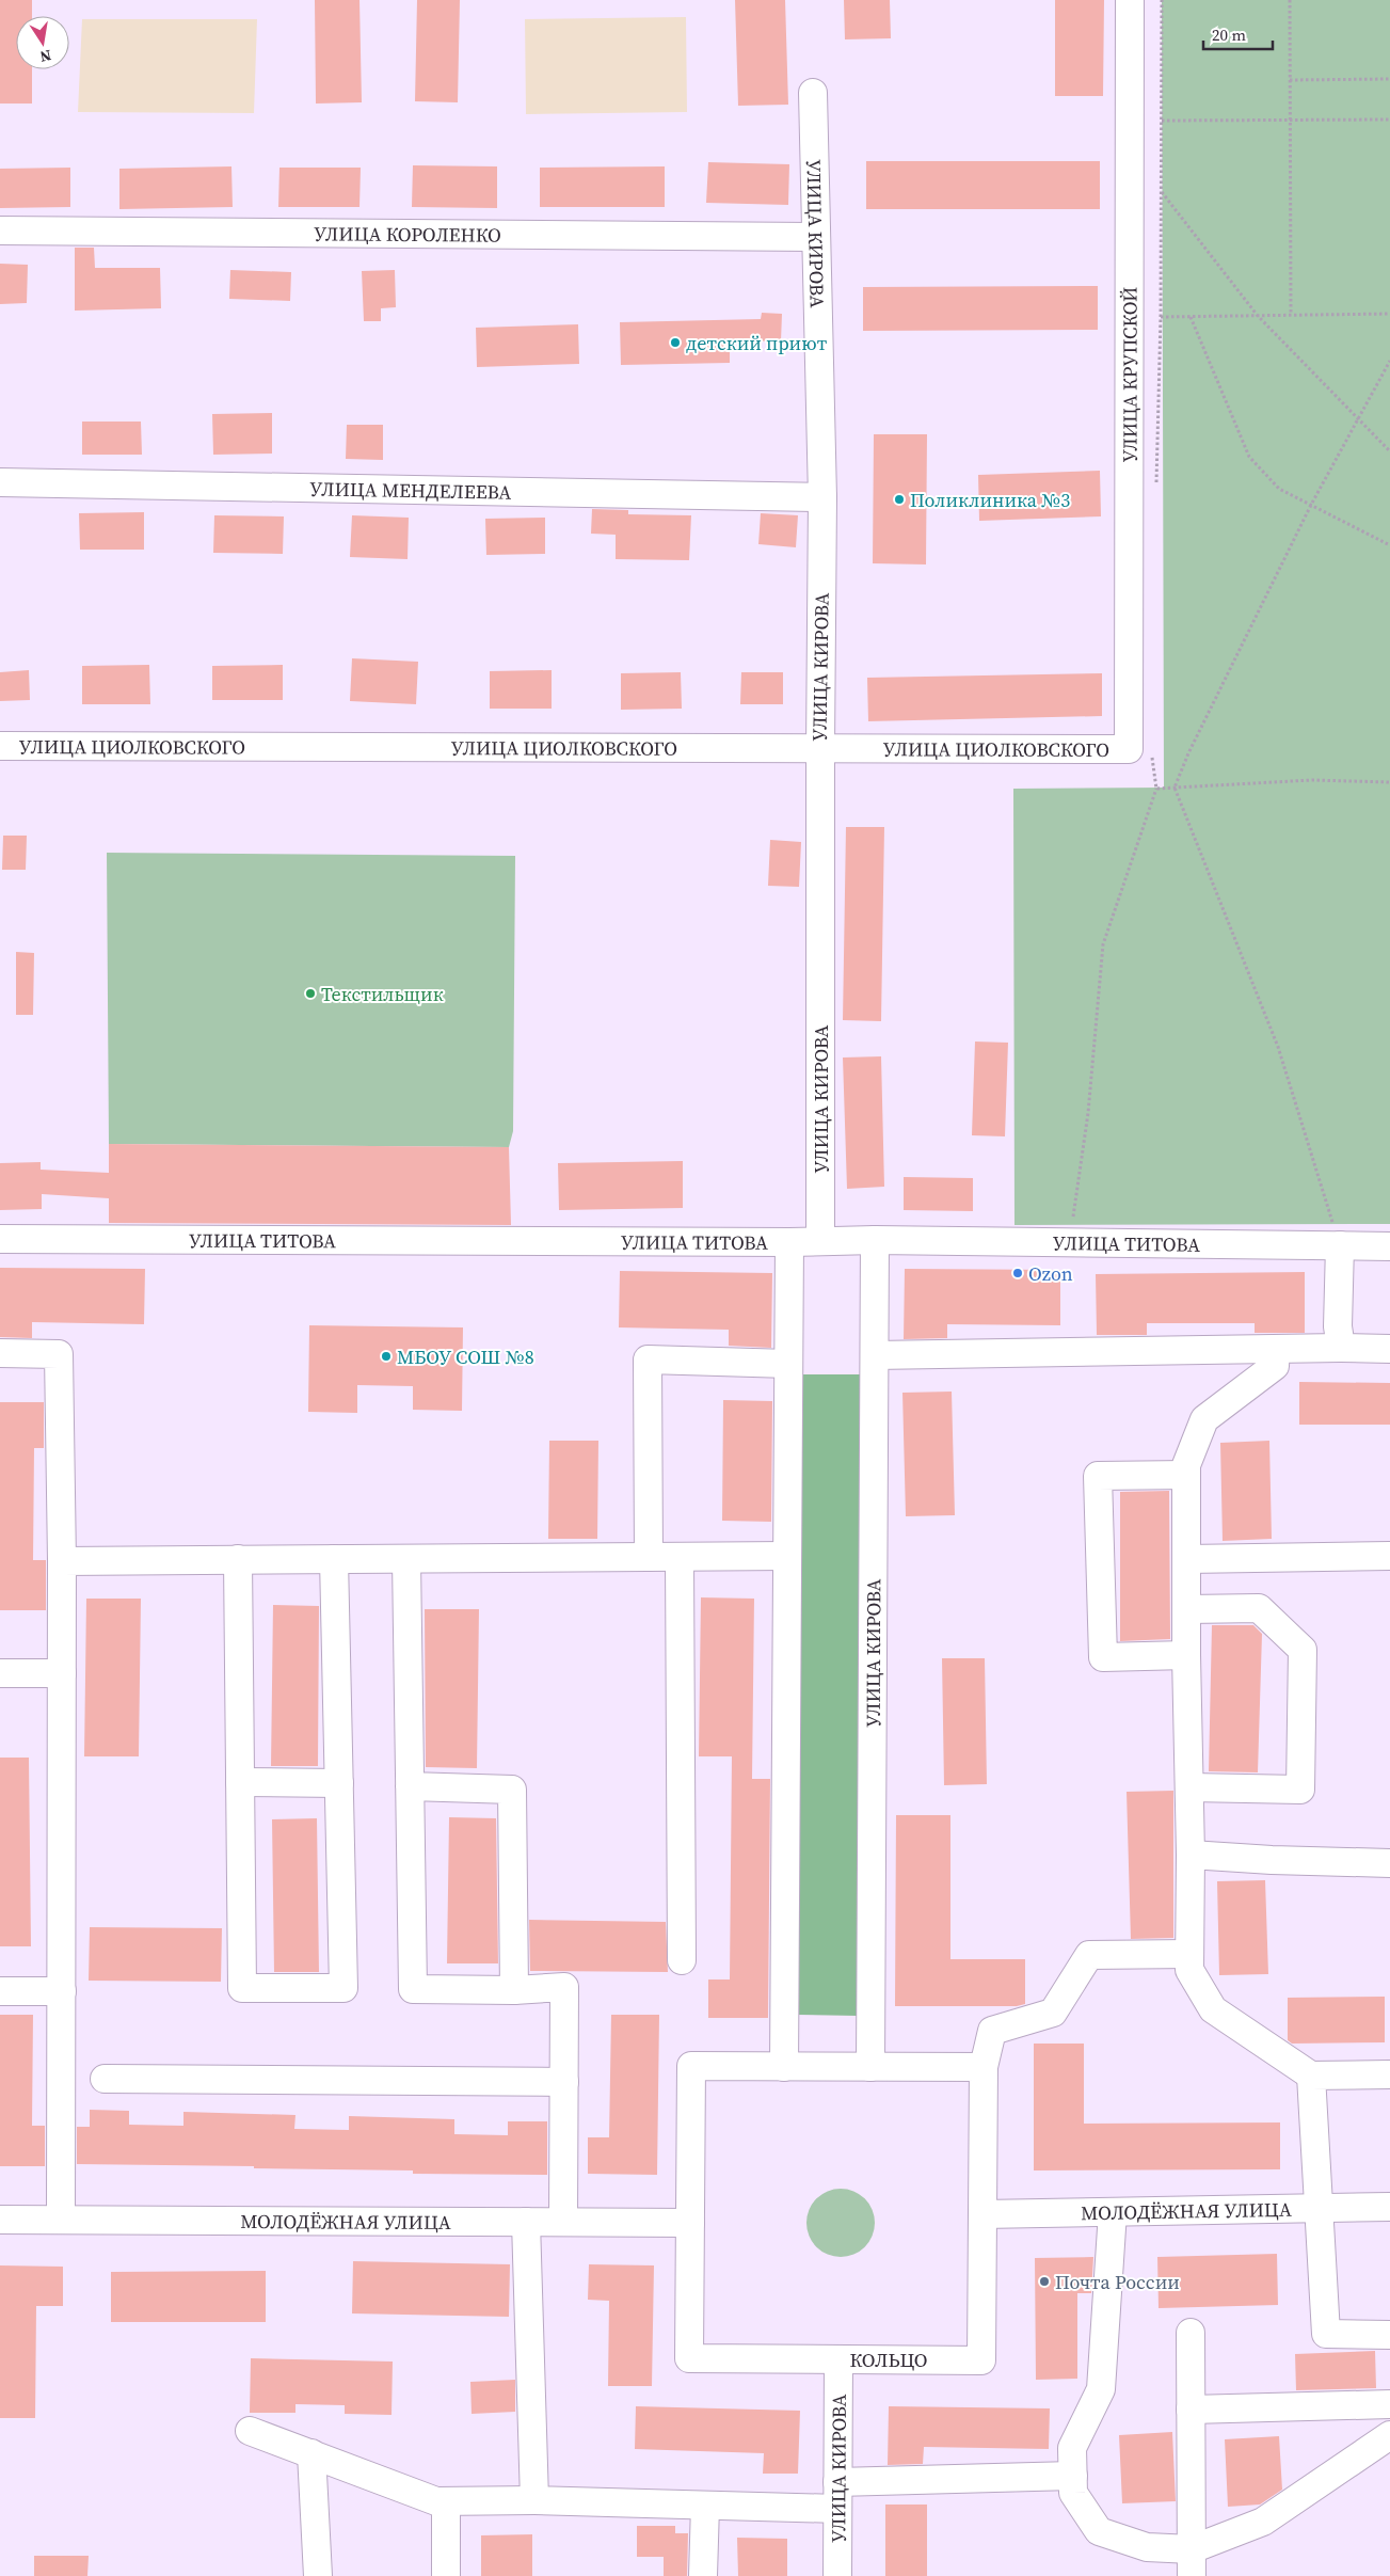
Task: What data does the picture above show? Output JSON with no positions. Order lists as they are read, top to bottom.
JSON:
{
  "streets": {
    "street": [
      "УЛИЦА КОРОЛЕНКО",
      "УЛИЦА КИРОВА",
      "УЛИЦА КРУПСКОЙ",
      "УЛИЦА МЕНДЕЛЕЕВА",
      "УЛИЦА ЦИОЛКОВСКОГО",
      "УЛИЦА ТИТОВА",
      "МОЛОДЁЖНАЯ УЛИЦА",
      "КОЛЬЦО"
    ]
  },
  "crossings": [
    ["УЛИЦА КОРОЛЕНКО", "УЛИЦА КИРОВА"],
    ["УЛИЦА КИРОВА", "УЛИЦА МЕНДЕЛЕЕВА"],
    ["УЛИЦА КИРОВА", "УЛИЦА ЦИОЛКОВСКОГО"],
    ["УЛИЦА КИРОВА", "УЛИЦА ТИТОВА"],
    ["УЛИЦА КИРОВА", "КОЛЬЦО"],
    ["УЛИЦА КРУПСКОЙ", "УЛИЦА ЦИОЛКОВСКОГО"],
    ["МОЛОДЁЖНАЯ УЛИЦА", "КОЛЬЦО"]
  ],
  "places": [
    "детский приют",
    "Поликлиника №3",
    "Текстильщик",
    "Ozon",
    "МБОУ СОШ №8",
    "Почта России"
  ],
  "scale_bar": "20 m",
  "north": "bottom"
}
